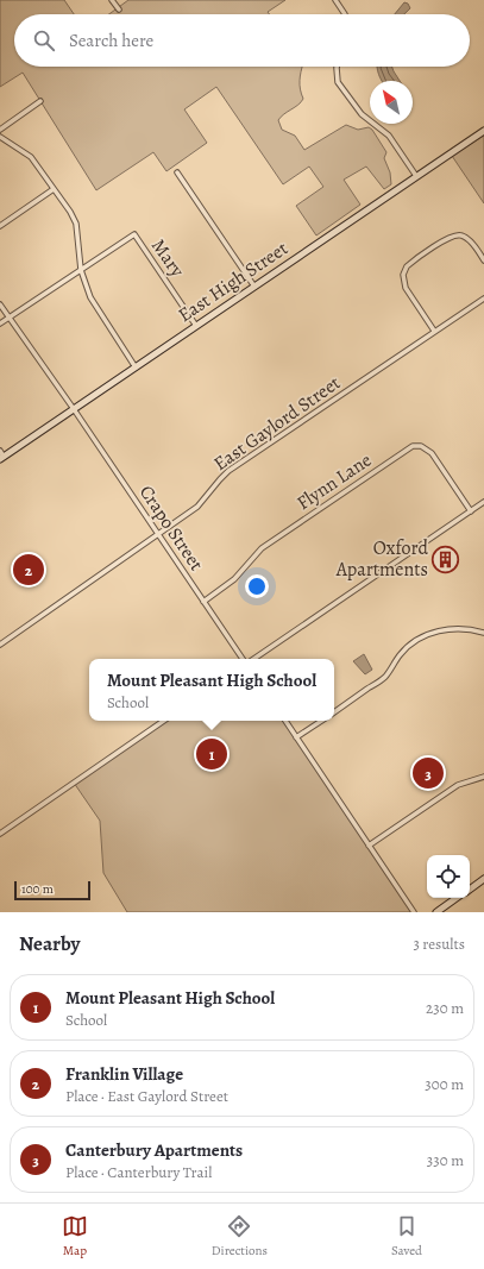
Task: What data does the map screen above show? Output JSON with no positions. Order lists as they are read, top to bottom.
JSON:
{
  "streets": {
    "street": [
      "Mary",
      "East High Street",
      "East Gaylord Street",
      "Flynn Lane",
      "Crapo Street"
    ]
  },
  "crossings": [
    ["Mary", "East High Street"],
    ["East High Street", "Crapo Street"],
    ["East Gaylord Street", "Crapo Street"],
    ["Flynn Lane", "Crapo Street"]
  ],
  "places": {
    "building": ["Oxford Apartments"]
  },
  "scale_bar": "100 m",
  "north": "top left",
  "page": {
    "search": "Search here",
    "pins": ["2", "1", "3"],
    "popup": ["Mount Pleasant High School", "School"],
    "scale": "100 m",
    "heading": ["Nearby", "3 results"],
    "list": [
      {
        "mark": "1",
        "name": "Mount Pleasant High School",
        "note": "School",
        "value": "230 m"
      },
      {
        "mark": "2",
        "name": "Franklin Village",
        "note": "Place · East Gaylord Street",
        "value": "300 m"
      },
      {
        "mark": "3",
        "name": "Canterbury Apartments",
        "note": "Place · Canterbury Trail",
        "value": "330 m"
      }
    ],
    "nav": ["Map", "Directions", "Saved"]
  }
}
